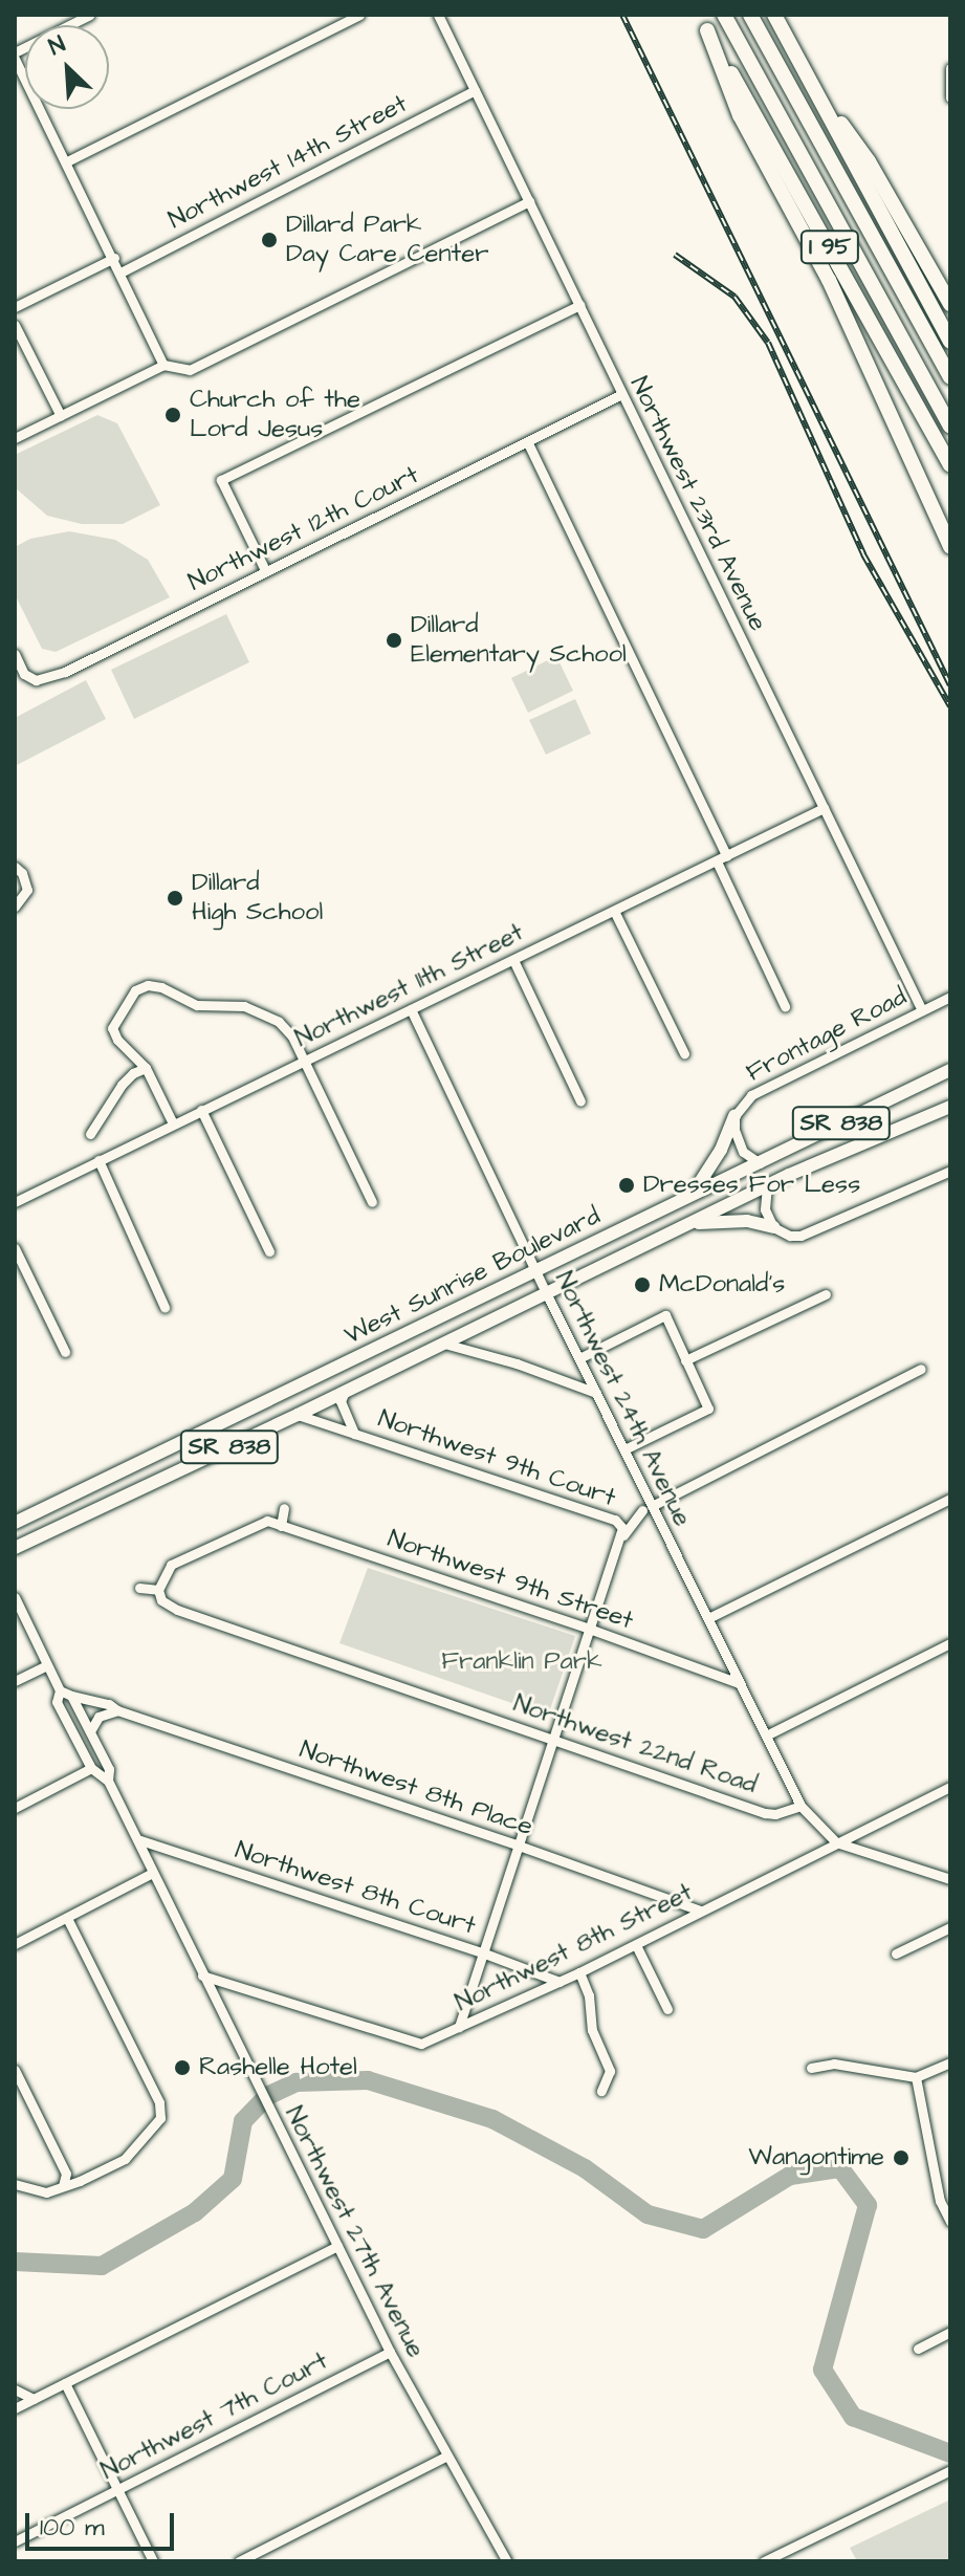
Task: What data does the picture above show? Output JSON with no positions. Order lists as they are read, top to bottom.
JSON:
{
  "streets": {
    "highway": ["I 95"],
    "main road": ["SR 838", "West Sunrise Boulevard"],
    "street": [
      "Northwest 14th Street",
      "Northwest 23rd Avenue",
      "Northwest 12th Court",
      "Northwest 11th Street",
      "Frontage Road",
      "Northwest 24th Avenue",
      "Northwest 9th Court",
      "Northwest 9th Street",
      "Northwest 22nd Road",
      "Northwest 8th Place",
      "Northwest 8th Court",
      "Northwest 8th Street",
      "Northwest 27th Avenue",
      "Northwest 7th Court"
    ]
  },
  "crossings": [
    ["Northwest 14th Street", "Northwest 23rd Avenue"],
    ["Northwest 23rd Avenue", "Northwest 12th Court"],
    ["Northwest 23rd Avenue", "Northwest 11th Street"],
    ["Northwest 23rd Avenue", "Frontage Road"],
    ["Northwest 11th Street", "Northwest 24th Avenue"],
    ["Frontage Road", "West Sunrise Boulevard"],
    ["West Sunrise Boulevard", "Northwest 24th Avenue"],
    ["West Sunrise Boulevard", "Northwest 9th Court"],
    ["Northwest 24th Avenue", "Northwest 9th Court"],
    ["Northwest 24th Avenue", "Northwest 9th Street"],
    ["Northwest 24th Avenue", "Northwest 22nd Road"],
    ["Northwest 9th Street", "Northwest 22nd Road"],
    ["Northwest 8th Place", "Northwest 8th Street"],
    ["Northwest 8th Place", "Northwest 27th Avenue"],
    ["Northwest 8th Court", "Northwest 8th Street"],
    ["Northwest 8th Court", "Northwest 27th Avenue"],
    ["Northwest 8th Street", "Northwest 27th Avenue"],
    ["Northwest 27th Avenue", "Northwest 7th Court"]
  ],
  "parks": ["Franklin Park"],
  "places": [
    "Dillard Park Day Care Center",
    "Church of the Lord Jesus",
    "Dillard Elementary School",
    "Dillard High School",
    "Dresses For Less",
    "McDonald's",
    "Rashelle Hotel",
    "Wangontime"
  ],
  "scale_bar": "100 m",
  "north": "top left"
}
